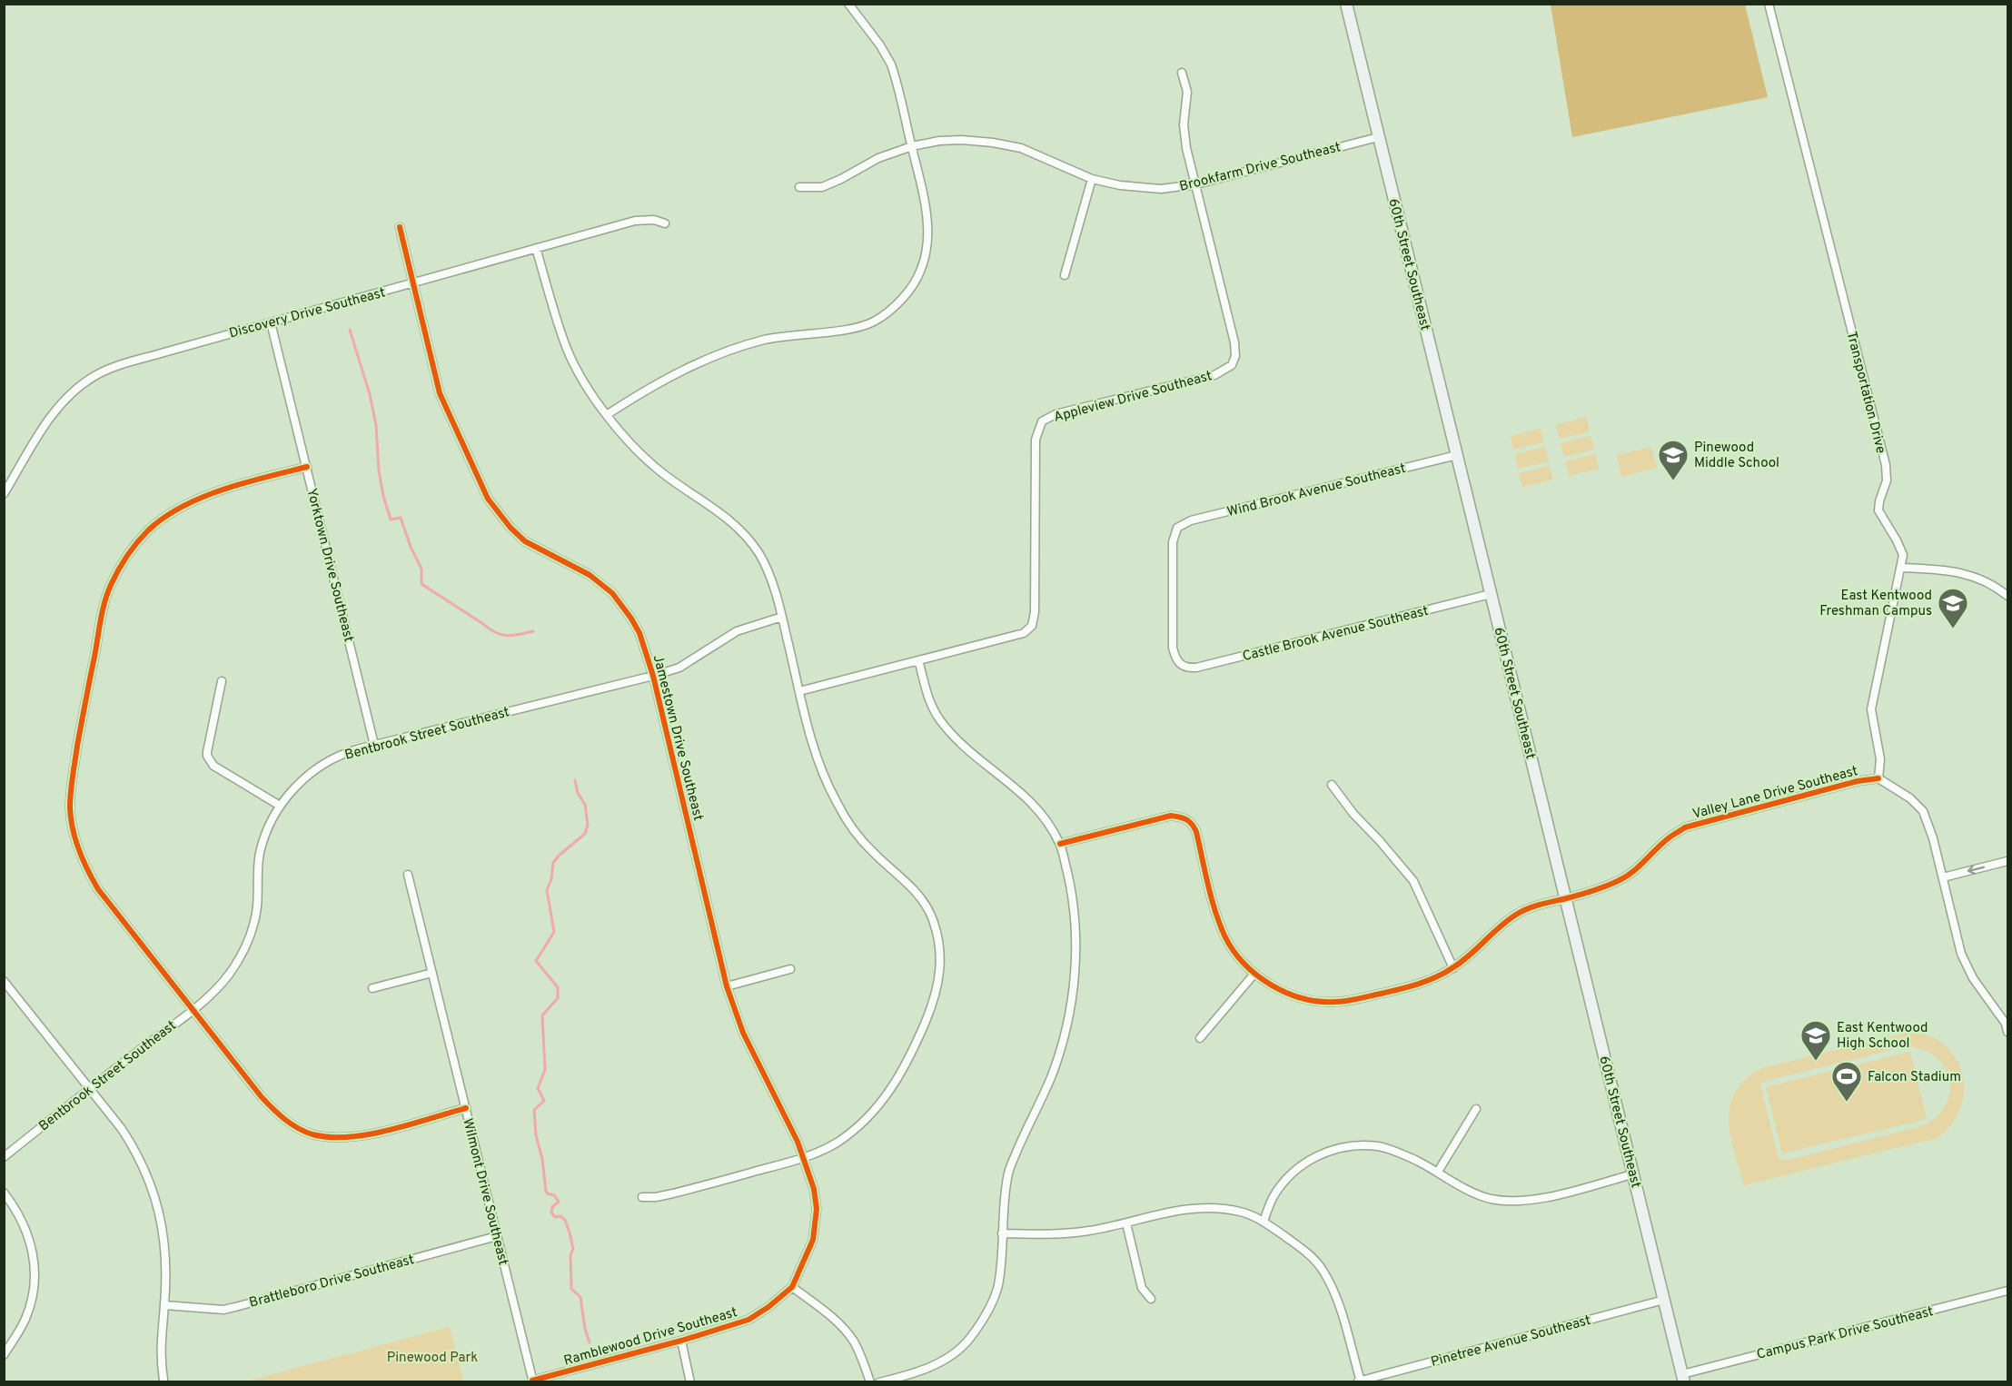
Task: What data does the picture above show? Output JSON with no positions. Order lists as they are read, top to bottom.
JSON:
{
  "streets": {
    "main road": ["60th Street Southeast"],
    "street": [
      "Brookfarm Drive Southeast",
      "Discovery Drive Southeast",
      "Transportation Drive",
      "Appleview Drive Southeast",
      "Wind Brook Avenue Southeast",
      "Yorktown Drive Southeast",
      "Castle Brook Avenue Southeast",
      "Bentbrook Street Southeast",
      "Jamestown Drive Southeast",
      "Valley Lane Drive Southeast",
      "Wilmont Drive Southeast",
      "Brattleboro Drive Southeast",
      "Campus Park Drive Southeast",
      "Ramblewood Drive Southeast",
      "Pinetree Avenue Southeast"
    ]
  },
  "crossings": [
    ["Brookfarm Drive Southeast", "60th Street Southeast"],
    ["Brookfarm Drive Southeast", "Appleview Drive Southeast"],
    ["60th Street Southeast", "Wind Brook Avenue Southeast"],
    ["60th Street Southeast", "Castle Brook Avenue Southeast"],
    ["60th Street Southeast", "Valley Lane Drive Southeast"],
    ["60th Street Southeast", "Campus Park Drive Southeast"],
    ["60th Street Southeast", "Pinetree Avenue Southeast"],
    ["Discovery Drive Southeast", "Yorktown Drive Southeast"],
    ["Discovery Drive Southeast", "Jamestown Drive Southeast"],
    ["Transportation Drive", "Valley Lane Drive Southeast"],
    ["Wind Brook Avenue Southeast", "Castle Brook Avenue Southeast"],
    ["Yorktown Drive Southeast", "Bentbrook Street Southeast"],
    ["Bentbrook Street Southeast", "Jamestown Drive Southeast"],
    ["Jamestown Drive Southeast", "Ramblewood Drive Southeast"],
    ["Wilmont Drive Southeast", "Brattleboro Drive Southeast"],
    ["Wilmont Drive Southeast", "Ramblewood Drive Southeast"]
  ],
  "parks": ["Pinewood Park"],
  "places": {
    "school or university": ["Pinewood Middle School", "East Kentwood Freshman Campus", "East Kentwood High School"],
    "sports": ["Falcon Stadium"]
  }
}
